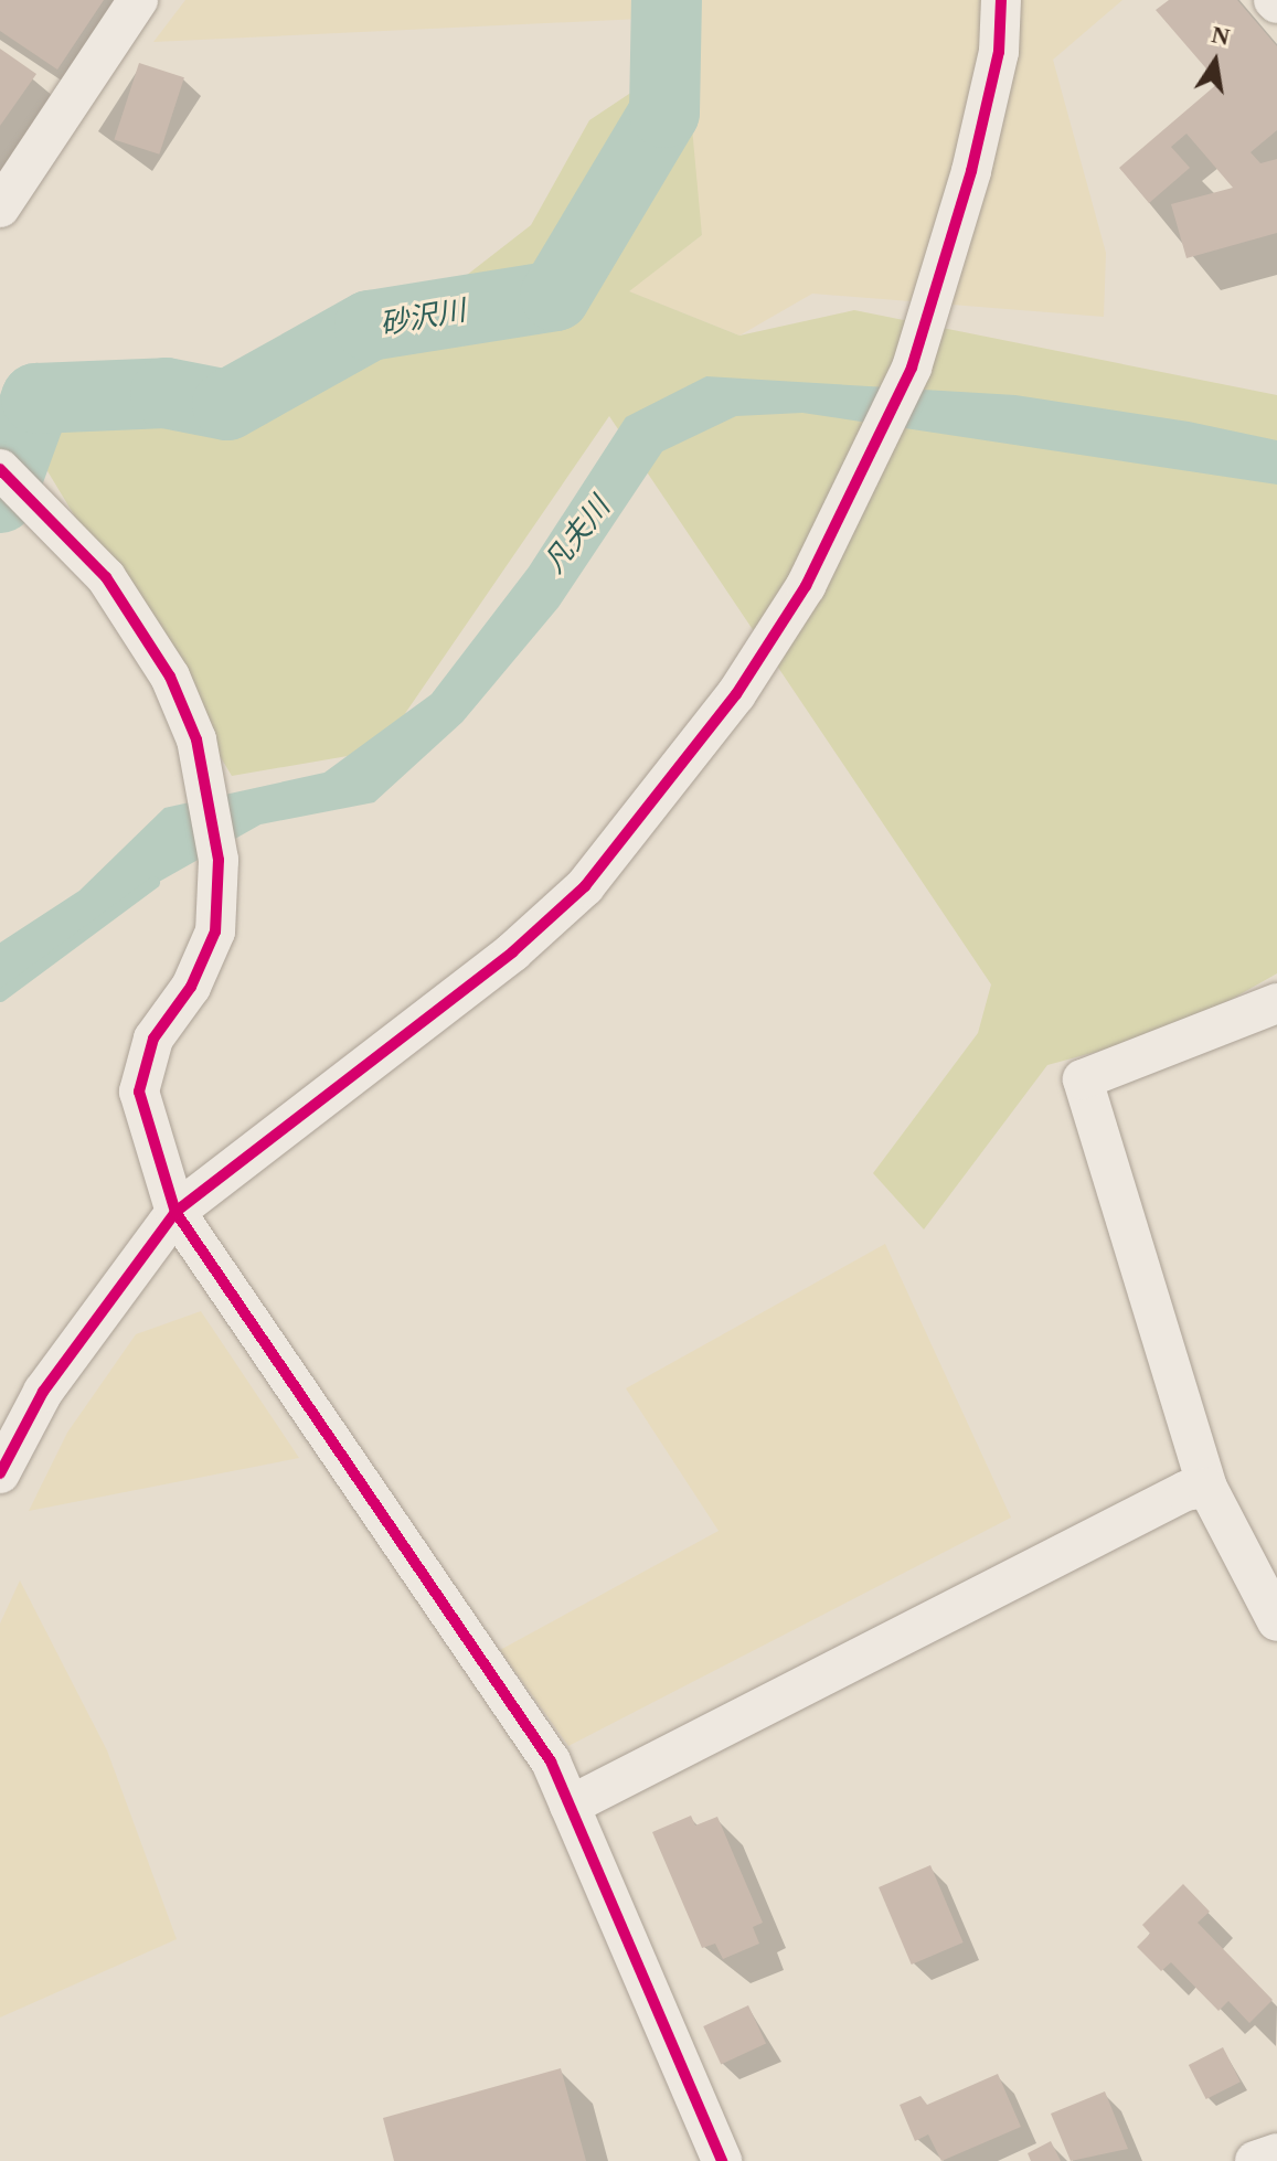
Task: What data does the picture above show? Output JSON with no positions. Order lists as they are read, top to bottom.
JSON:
{
  "water": ["砂沢川", "凡夫川"],
  "north": "top"
}
